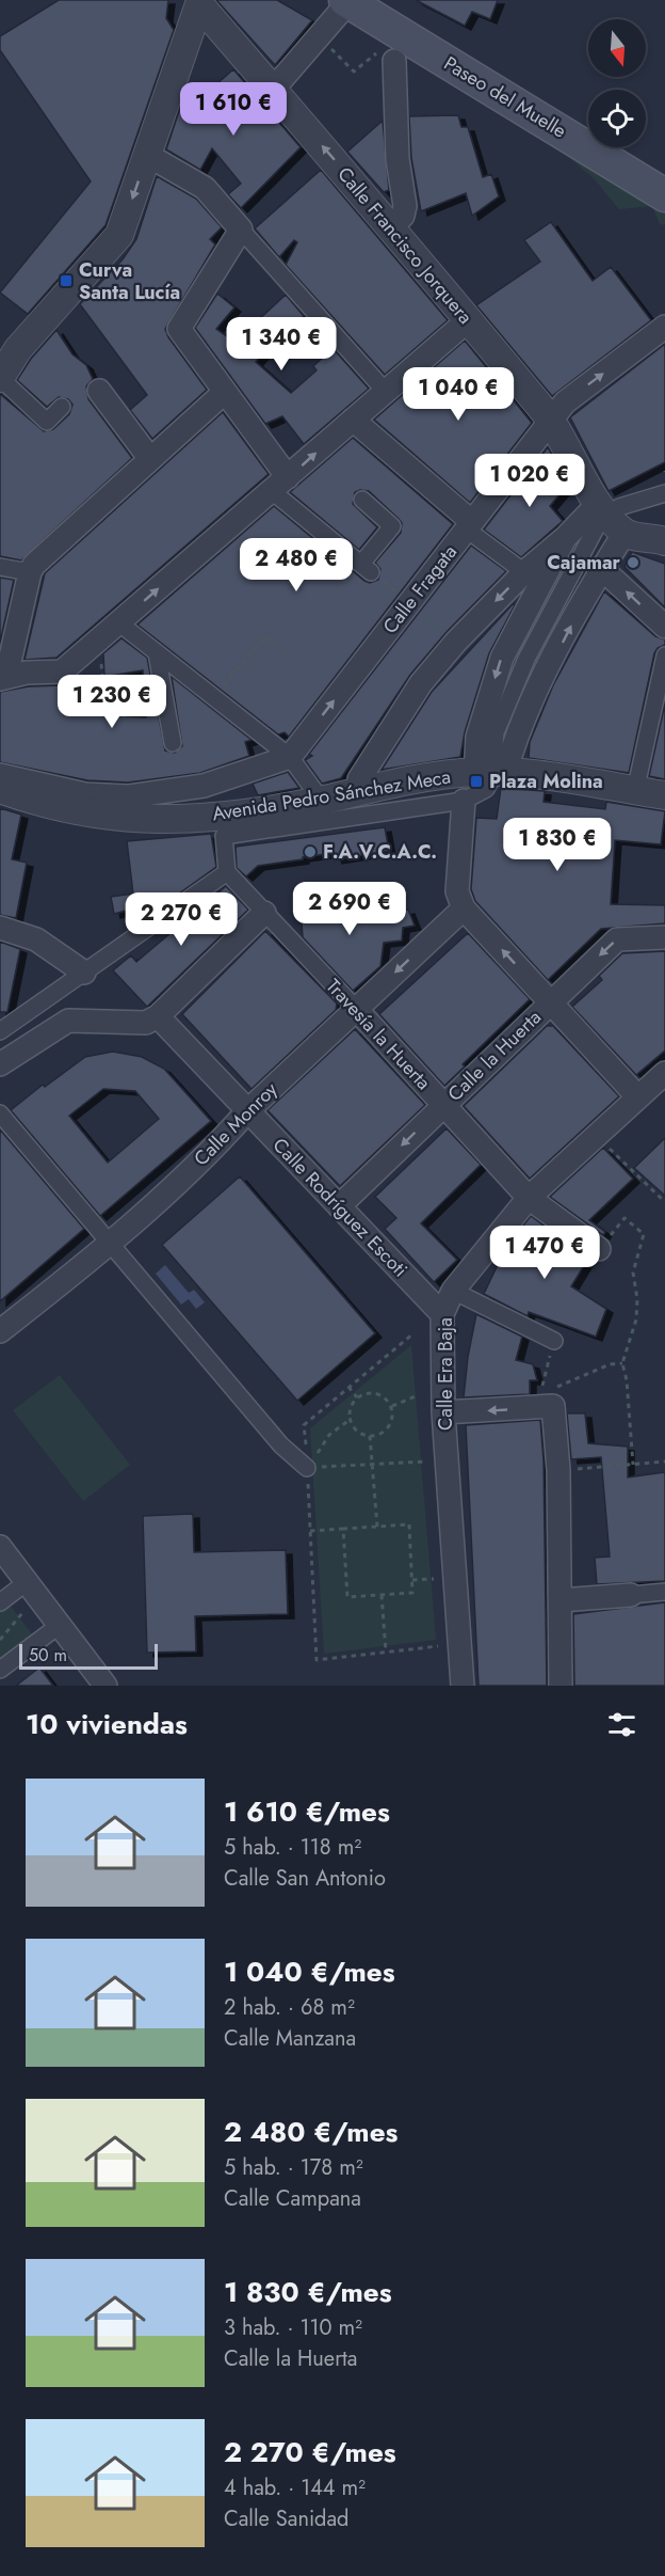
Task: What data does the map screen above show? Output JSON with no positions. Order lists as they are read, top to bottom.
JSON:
{
  "streets": {
    "main road": ["Paseo del Muelle"],
    "street": [
      "Calle Francisco Jorquera",
      "Calle Fragata",
      "Avenida Pedro Sánchez Meca",
      "Travesía la Huerta",
      "Calle la Huerta",
      "Calle Monroy",
      "Calle Rodríguez Escoti",
      "Calle Era Baja"
    ]
  },
  "crossings": [
    ["Calle Francisco Jorquera", "Calle Fragata"],
    ["Travesía la Huerta", "Calle la Huerta"],
    ["Travesía la Huerta", "Calle Monroy"],
    ["Travesía la Huerta", "Calle Era Baja"],
    ["Calle la Huerta", "Calle Rodríguez Escoti"],
    ["Calle Monroy", "Calle Rodríguez Escoti"],
    ["Calle Rodríguez Escoti", "Calle Era Baja"]
  ],
  "one_way": ["Calle la Huerta"],
  "places": {
    "transit": ["Curva Santa Lucía", "Plaza Molina"],
    "other": ["Cajamar", "F.A.V.C.A.C."]
  },
  "scale_bar": "50 m",
  "north": "bottom",
  "page": {
    "price": [
      "1 610 €",
      "1 340 €",
      "1 040 €",
      "1 020 €",
      "2 480 €",
      "1 230 €",
      "1 830 €",
      "2 690 €",
      "2 270 €",
      "1 470 €"
    ],
    "scale": "50 m",
    "heading": "10 viviendas",
    "list": [
      {
        "name": "1 610 €/mes",
        "note": "5 hab. · 118 m² · Calle San Antonio"
      },
      {
        "name": "1 040 €/mes",
        "note": "2 hab. · 68 m² · Calle Manzana"
      },
      {
        "name": "2 480 €/mes",
        "note": "5 hab. · 178 m² · Calle Campana"
      },
      {
        "name": "1 830 €/mes",
        "note": "3 hab. · 110 m² · Calle la Huerta"
      },
      {
        "name": "2 270 €/mes",
        "note": "4 hab. · 144 m² · Calle Sanidad"
      }
    ]
  }
}
